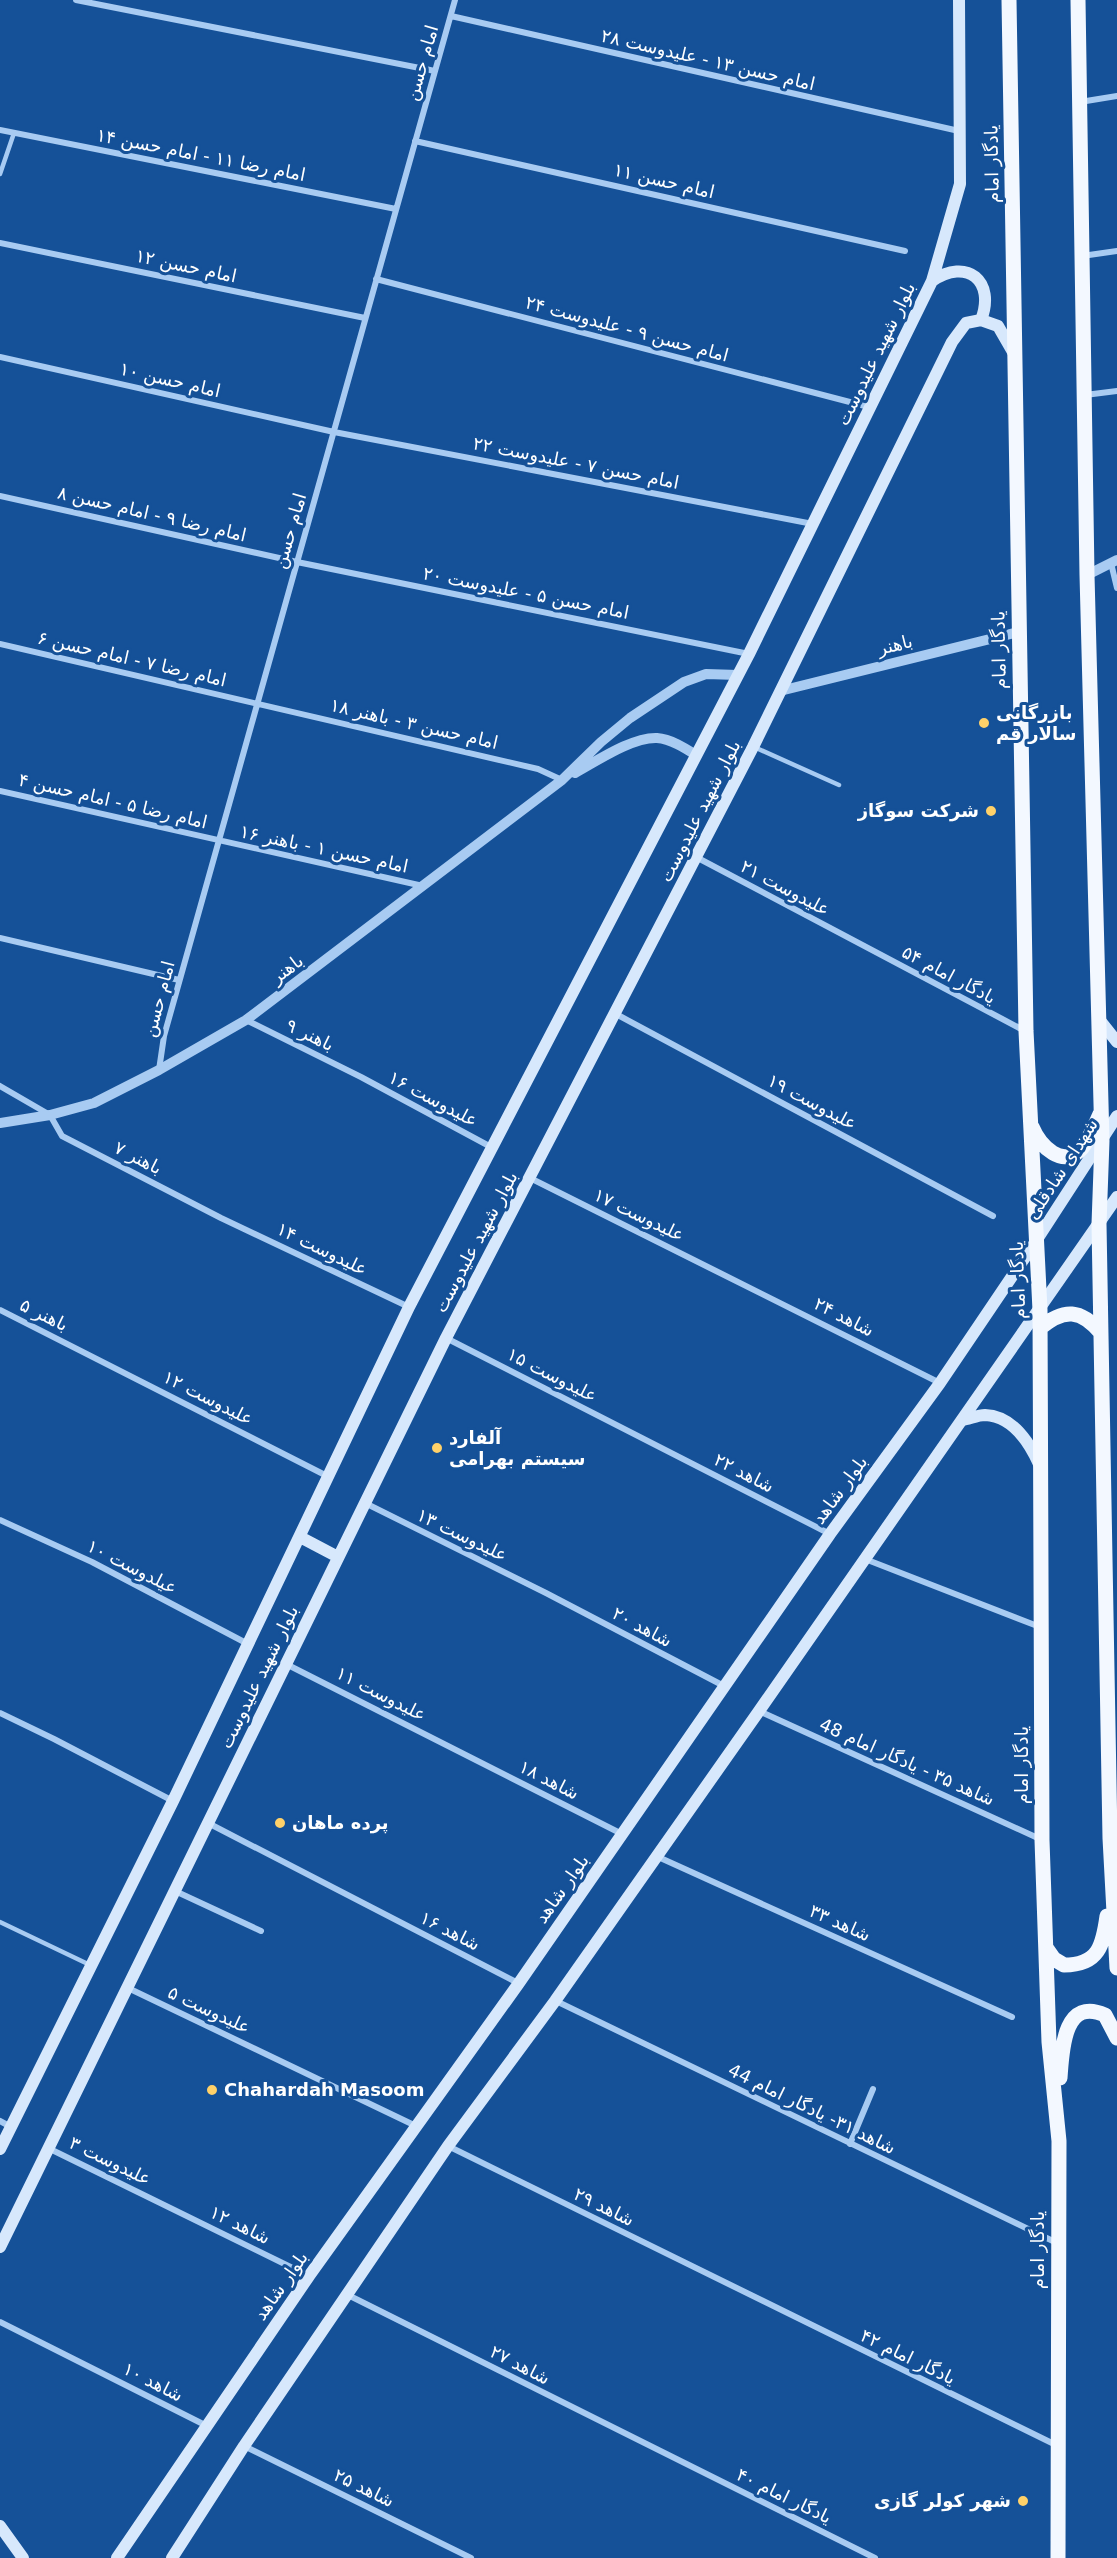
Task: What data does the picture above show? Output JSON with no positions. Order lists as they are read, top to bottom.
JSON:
{
  "streets": {
    "main road": [
      "یادگار امام",
      "بلوار شهید علیدوست",
      "شهدای شادقلی",
      "بلوار شاهد"
    ],
    "street": [
      "امام حسن ۱۳ - علیدوست ۲۸",
      "امام حسن",
      "امام رضا ۱۱ - امام حسن ۱۴",
      "امام حسن ۱۱",
      "امام حسن ۱۲",
      "امام حسن ۹ - علیدوست ۲۴",
      "امام حسن ۱۰",
      "امام حسن ۷ - علیدوست ۲۲",
      "امام رضا ۹ - امام حسن ۸",
      "امام حسن ۵ - علیدوست ۲۰",
      "باهنر",
      "امام رضا ۷ - امام حسن ۶",
      "امام حسن ۳ - باهنر ۱۸",
      "امام رضا ۵ - امام حسن ۴",
      "امام حسن ۱ - باهنر ۱۶",
      "علیدوست ۲۱",
      "یادگار امام ۵۴",
      "باهنر ۹",
      "علیدوست ۱۶",
      "علیدوست ۱۹",
      "باهنر ۷",
      "علیدوست ۱۷",
      "علیدوست ۱۴",
      "باهنر ۵",
      "شاهد ۲۴",
      "علیدوست ۱۵",
      "علیدوست ۱۲",
      "شاهد ۲۲",
      "علیدوست ۱۳",
      "عیلدوست ۱۰",
      "شاهد ۲۰",
      "علیدوست ۱۱",
      "شاهد ۳۵ - یادگار امام 48",
      "شاهد ۱۸",
      "شاهد ۳۳",
      "شاهد ۱۶",
      "علیدوست ۵",
      "شاهد ۳۱- یادگار امام 44",
      "علیدوست ۳",
      "شاهد ۲۹",
      "شاهد ۱۲",
      "یادگار امام ۴۲",
      "شاهد ۲۷",
      "شاهد ۱۰",
      "شاهد ۲۵",
      "یادگار امام ۴۰"
    ]
  },
  "crossings": [
    ["امام حسن ۱۳ - علیدوست ۲۸", "امام حسن"],
    ["امام حسن ۱۳ - علیدوست ۲۸", "بلوار شهید علیدوست"],
    ["امام حسن", "امام رضا ۱۱ - امام حسن ۱۴"],
    ["امام حسن", "امام حسن ۱۱"],
    ["امام حسن", "امام حسن ۱۲"],
    ["امام حسن", "امام حسن ۹ - علیدوست ۲۴"],
    ["امام حسن", "امام حسن ۱۰"],
    ["امام حسن", "امام حسن ۷ - علیدوست ۲۲"],
    ["امام حسن", "امام رضا ۹ - امام حسن ۸"],
    ["امام حسن", "امام حسن ۵ - علیدوست ۲۰"],
    ["امام حسن", "باهنر"],
    ["امام حسن", "امام رضا ۷ - امام حسن ۶"],
    ["امام حسن", "امام حسن ۳ - باهنر ۱۸"],
    ["امام حسن", "امام رضا ۵ - امام حسن ۴"],
    ["امام حسن", "امام حسن ۱ - باهنر ۱۶"],
    ["یادگار امام", "باهنر"],
    ["یادگار امام", "یادگار امام ۵۴"],
    ["یادگار امام", "شهدای شادقلی"],
    ["یادگار امام", "بلوار شاهد"],
    ["یادگار امام", "شاهد ۳۵ - یادگار امام 48"],
    ["یادگار امام", "شاهد ۳۱- یادگار امام 44"],
    ["یادگار امام", "یادگار امام ۴۲"],
    ["امام حسن ۹ - علیدوست ۲۴", "بلوار شهید علیدوست"],
    ["بلوار شهید علیدوست", "امام حسن ۷ - علیدوست ۲۲"],
    ["بلوار شهید علیدوست", "امام حسن ۵ - علیدوست ۲۰"],
    ["بلوار شهید علیدوست", "باهنر"],
    ["بلوار شهید علیدوست", "علیدوست ۲۱"],
    ["بلوار شهید علیدوست", "علیدوست ۱۶"],
    ["بلوار شهید علیدوست", "علیدوست ۱۹"],
    ["بلوار شهید علیدوست", "علیدوست ۱۷"],
    ["بلوار شهید علیدوست", "علیدوست ۱۴"],
    ["بلوار شهید علیدوست", "علیدوست ۱۵"],
    ["بلوار شهید علیدوست", "علیدوست ۱۲"],
    ["بلوار شهید علیدوست", "علیدوست ۱۳"],
    ["بلوار شهید علیدوست", "عیلدوست ۱۰"],
    ["بلوار شهید علیدوست", "علیدوست ۱۱"],
    ["بلوار شهید علیدوست", "شاهد ۱۶"],
    ["بلوار شهید علیدوست", "علیدوست ۵"],
    ["بلوار شهید علیدوست", "علیدوست ۳"],
    ["امام حسن ۱۰", "امام حسن ۷ - علیدوست ۲۲"],
    ["امام رضا ۹ - امام حسن ۸", "امام حسن ۵ - علیدوست ۲۰"],
    ["باهنر", "امام حسن ۳ - باهنر ۱۸"],
    ["باهنر", "امام حسن ۱ - باهنر ۱۶"],
    ["باهنر", "باهنر ۹"],
    ["باهنر", "باهنر ۷"],
    ["امام رضا ۷ - امام حسن ۶", "امام حسن ۳ - باهنر ۱۸"],
    ["امام رضا ۵ - امام حسن ۴", "امام حسن ۱ - باهنر ۱۶"],
    ["علیدوست ۲۱", "یادگار امام ۵۴"],
    ["باهنر ۹", "علیدوست ۱۶"],
    ["باهنر ۷", "علیدوست ۱۴"],
    ["شهدای شادقلی", "بلوار شاهد"],
    ["علیدوست ۱۷", "شاهد ۲۴"],
    ["باهنر ۵", "علیدوست ۱۲"],
    ["شاهد ۲۴", "بلوار شاهد"],
    ["علیدوست ۱۵", "شاهد ۲۲"],
    ["شاهد ۲۲", "بلوار شاهد"],
    ["بلوار شاهد", "شاهد ۲۰"],
    ["بلوار شاهد", "شاهد ۱۸"],
    ["بلوار شاهد", "شاهد ۱۶"],
    ["بلوار شاهد", "علیدوست ۵"],
    ["بلوار شاهد", "شاهد ۱۲"],
    ["بلوار شاهد", "شاهد ۱۰"],
    ["علیدوست ۱۳", "شاهد ۲۰"],
    ["علیدوست ۱۱", "شاهد ۱۸"],
    ["علیدوست ۳", "شاهد ۱۲"],
    ["شاهد ۲۹", "یادگار امام ۴۲"],
    ["شاهد ۲۷", "یادگار امام ۴۰"]
  ],
  "places": [
    "بازرگانی سالار قم",
    "شرکت سوگاز",
    "آلفارد سیستم بهرامی",
    "پرده ماهان",
    "Chahardah Masoom",
    "شهر کولر گازی"
  ]
}
